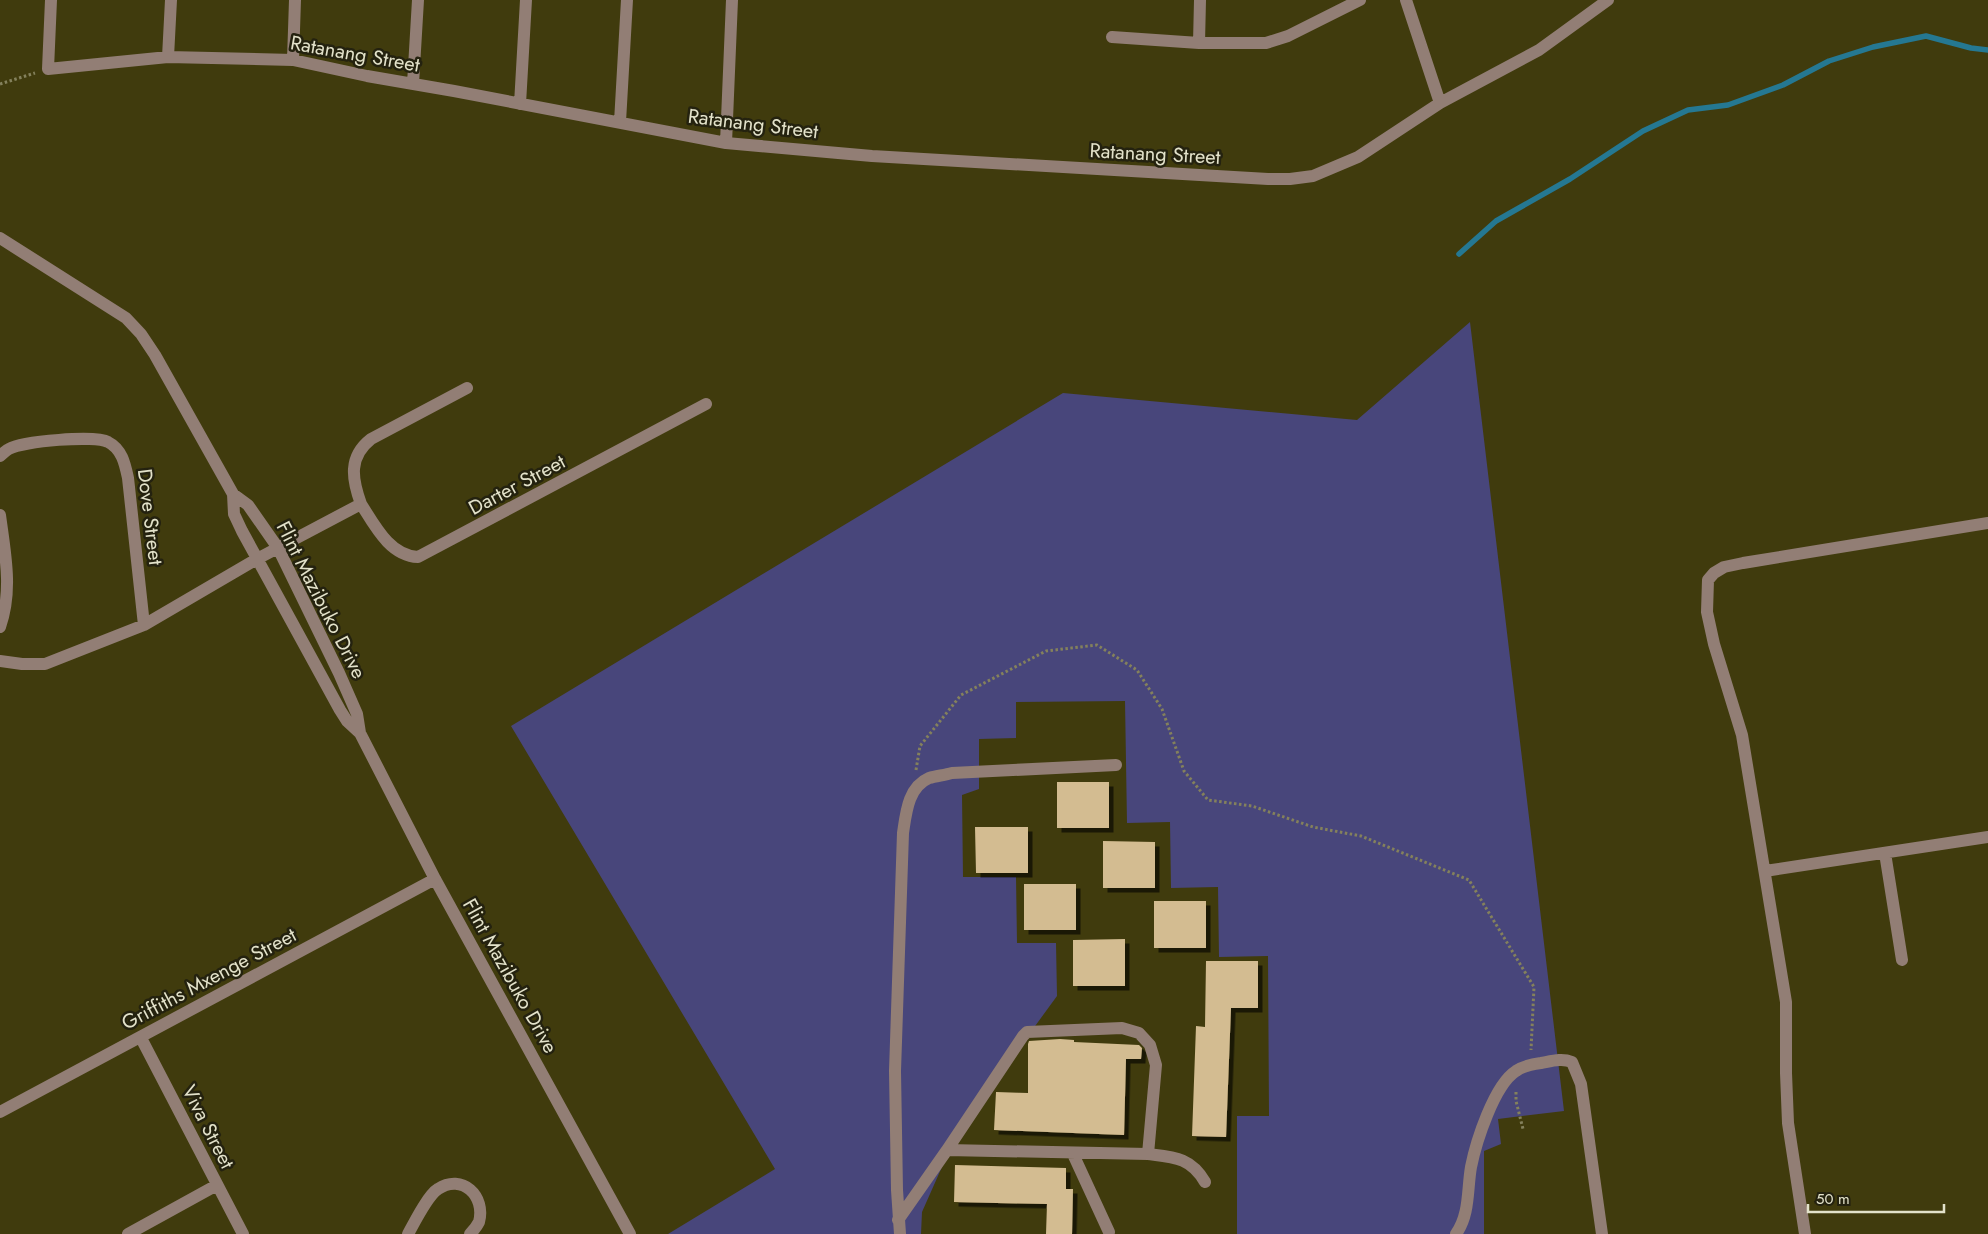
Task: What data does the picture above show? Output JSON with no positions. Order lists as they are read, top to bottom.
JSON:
{
  "streets": {
    "street": [
      "Ratanang Street",
      "Darter Street",
      "Dove Street",
      "Flint Mazibuko Drive",
      "Griffiths Mxenge Street",
      "Viva Street"
    ]
  },
  "crossings": [
    ["Flint Mazibuko Drive", "Griffiths Mxenge Street"],
    ["Griffiths Mxenge Street", "Viva Street"]
  ],
  "scale_bar": "50 m"
}
